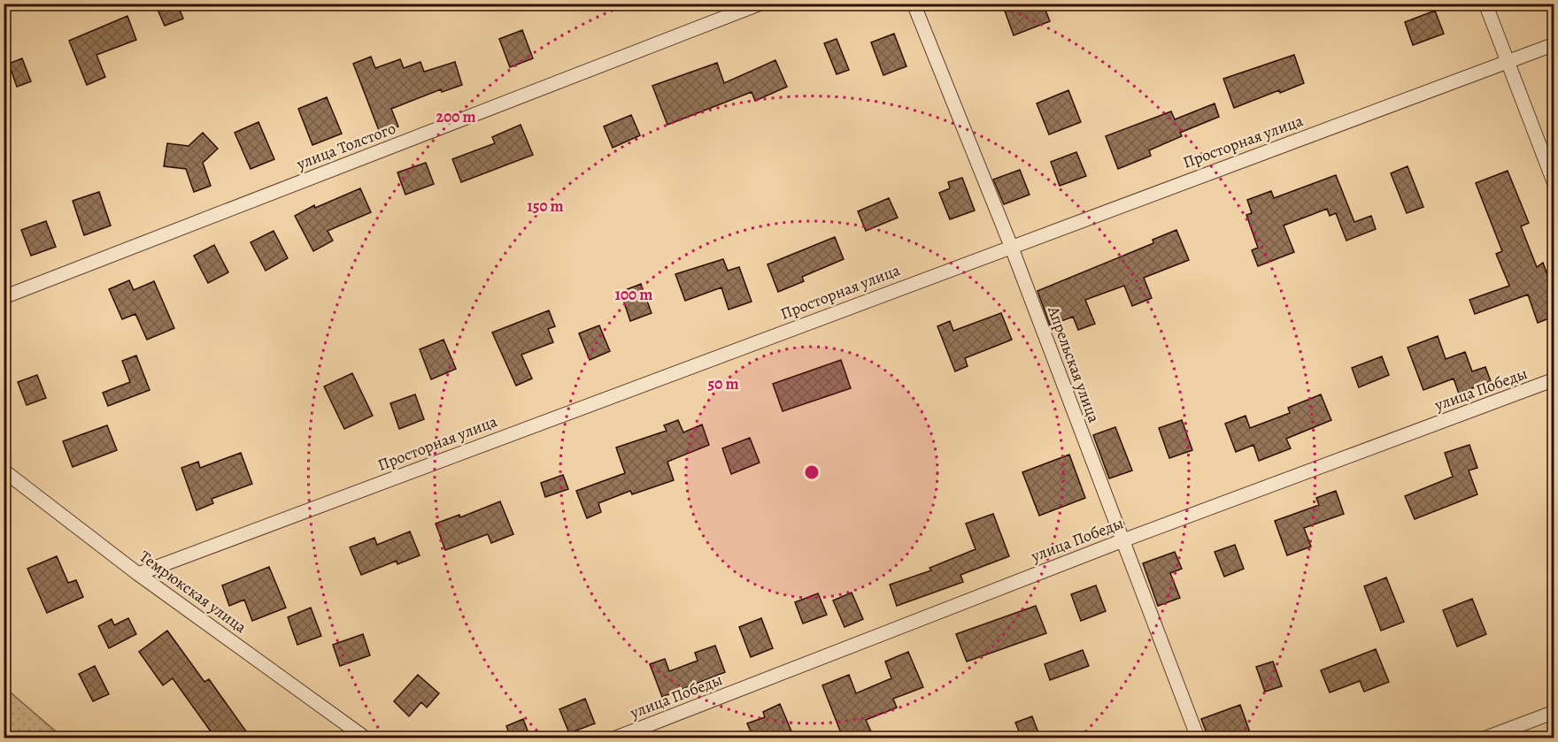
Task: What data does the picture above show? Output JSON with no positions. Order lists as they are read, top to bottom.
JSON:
{
  "streets": {
    "street": [
      "Просторная улица",
      "улица Толстого",
      "Апрельская улица",
      "улица Победы",
      "Темрюкская улица"
    ]
  },
  "crossings": [
    ["Просторная улица", "Апрельская улица"],
    ["Просторная улица", "Темрюкская улица"],
    ["Апрельская улица", "улица Победы"]
  ],
  "rings": [
    "200 m",
    "150 m",
    "100 m",
    "50 m"
  ]
}
